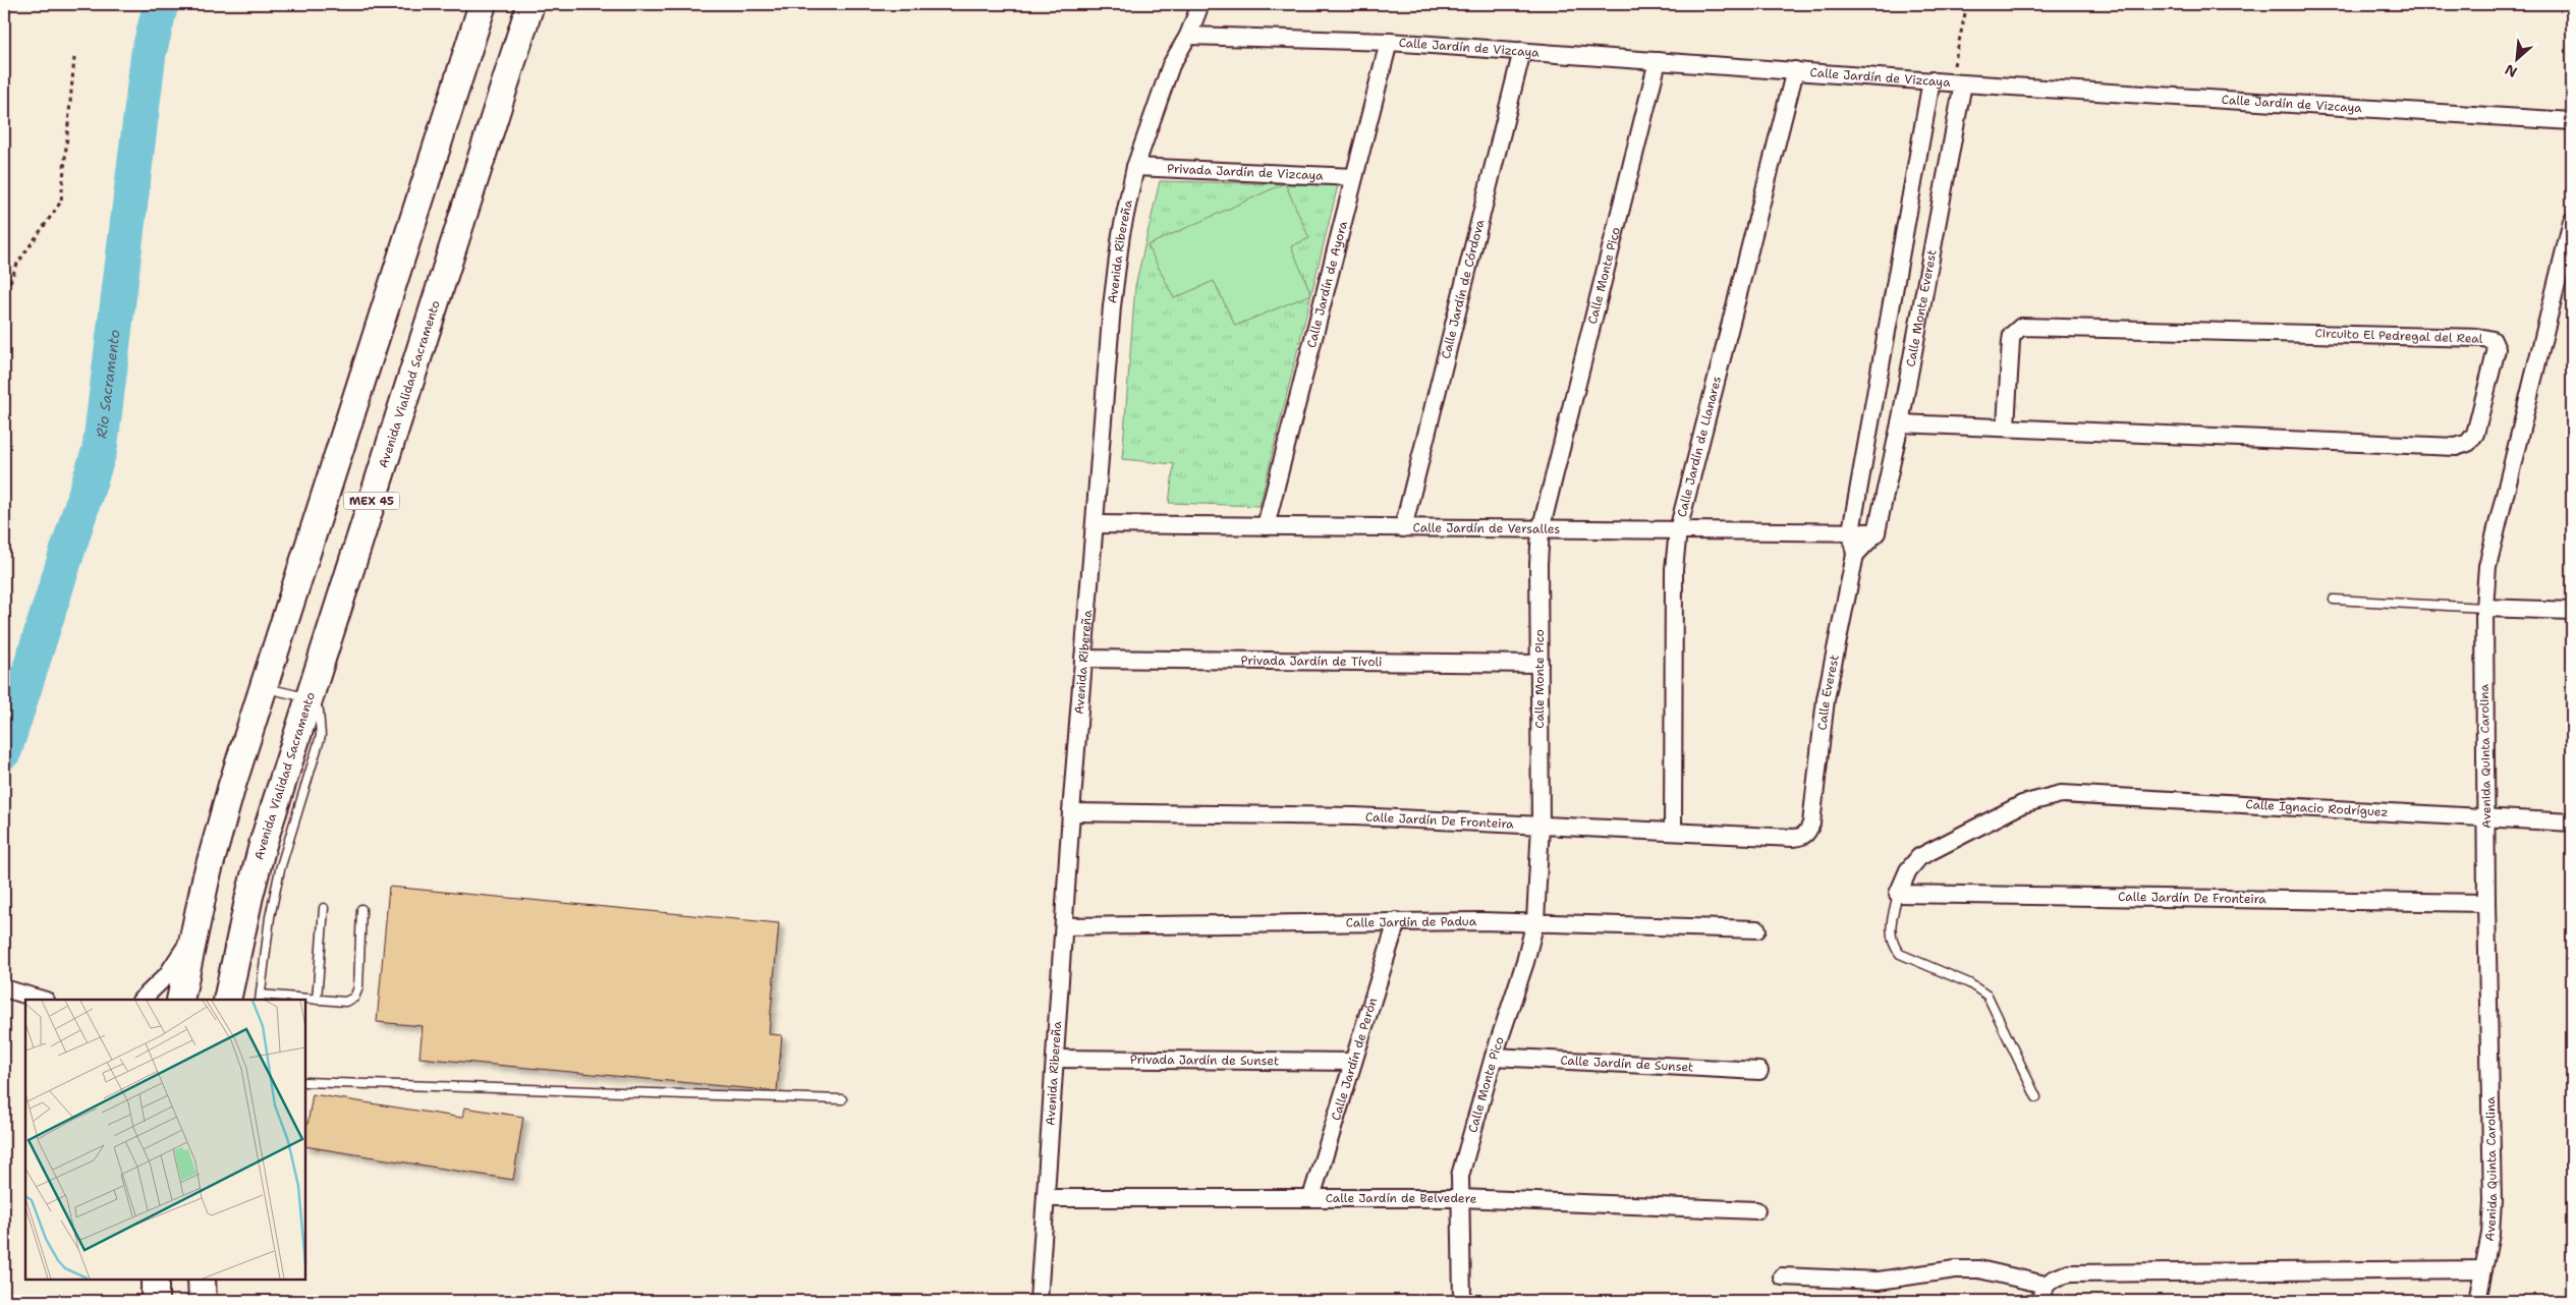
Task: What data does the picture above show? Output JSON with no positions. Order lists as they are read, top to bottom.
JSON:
{
  "streets": {
    "highway": ["Avenida Vialidad Sacramento", "MEX 45"],
    "street": [
      "Calle Jardín de Vizcaya",
      "Privada Jardín de Vizcaya",
      "Avenida Ribereña",
      "Calle Monte Pico",
      "Calle Jardín de Ayora",
      "Calle Jardín de Córdova",
      "Calle Monte Everest",
      "Circuito El Pedregal del Real",
      "Calle Jardín de Llanares",
      "Calle Jardín de Versalles",
      "Privada Jardín de Tívoli",
      "Calle Everest",
      "Avenida Quinta Carolina",
      "Calle Ignacio Rodríguez",
      "Calle Jardín De Fronteira",
      "Calle Jardín de Padua",
      "Calle Jardín de Perón",
      "Privada Jardín de Sunset",
      "Calle Jardín de Sunset",
      "Calle Jardín de Belvedere"
    ]
  },
  "crossings": [
    ["Calle Jardín de Vizcaya", "Avenida Ribereña"],
    ["Calle Jardín de Vizcaya", "Calle Monte Pico"],
    ["Calle Jardín de Vizcaya", "Calle Jardín de Ayora"],
    ["Calle Jardín de Vizcaya", "Calle Jardín de Córdova"],
    ["Calle Jardín de Vizcaya", "Calle Monte Everest"],
    ["Calle Jardín de Vizcaya", "Calle Jardín de Llanares"],
    ["Privada Jardín de Vizcaya", "Avenida Ribereña"],
    ["Privada Jardín de Vizcaya", "Calle Jardín de Ayora"],
    ["Avenida Ribereña", "Calle Jardín de Versalles"],
    ["Avenida Ribereña", "Privada Jardín de Tívoli"],
    ["Avenida Ribereña", "Calle Jardín De Fronteira"],
    ["Avenida Ribereña", "Calle Jardín de Padua"],
    ["Avenida Ribereña", "Privada Jardín de Sunset"],
    ["Avenida Ribereña", "Calle Jardín de Belvedere"],
    ["Calle Monte Pico", "Calle Jardín de Versalles"],
    ["Calle Monte Pico", "Privada Jardín de Tívoli"],
    ["Calle Monte Pico", "Calle Jardín De Fronteira"],
    ["Calle Monte Pico", "Calle Jardín de Padua"],
    ["Calle Monte Pico", "Calle Jardín de Sunset"],
    ["Calle Monte Pico", "Calle Jardín de Belvedere"],
    ["Calle Jardín de Ayora", "Calle Jardín de Versalles"],
    ["Calle Jardín de Córdova", "Calle Jardín de Versalles"],
    ["Calle Monte Everest", "Circuito El Pedregal del Real"],
    ["Calle Monte Everest", "Calle Jardín de Versalles"],
    ["Calle Jardín de Llanares", "Calle Jardín de Versalles"],
    ["Calle Jardín de Llanares", "Calle Jardín De Fronteira"],
    ["Calle Jardín de Versalles", "Calle Everest"],
    ["Calle Everest", "Calle Jardín De Fronteira"],
    ["Avenida Quinta Carolina", "Calle Ignacio Rodríguez"],
    ["Avenida Quinta Carolina", "Calle Jardín De Fronteira"],
    ["Calle Ignacio Rodríguez", "Calle Jardín De Fronteira"],
    ["Calle Jardín de Padua", "Calle Jardín de Perón"],
    ["Calle Jardín de Perón", "Privada Jardín de Sunset"],
    ["Calle Jardín de Perón", "Calle Jardín de Belvedere"]
  ],
  "water": ["Rio Sacramento"],
  "north": "bottom left"
}
